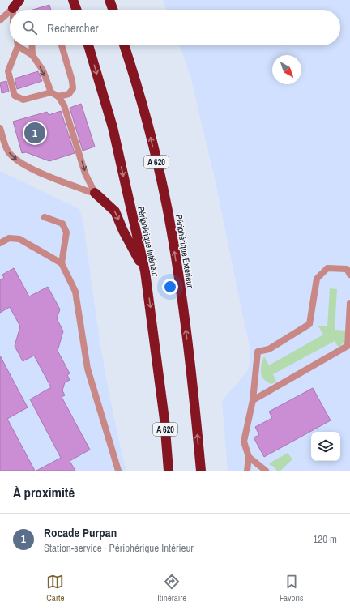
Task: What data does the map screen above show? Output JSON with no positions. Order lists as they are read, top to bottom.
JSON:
{
  "streets": {
    "highway": ["A 620", "Périphérique Intérieur", "Périphérique Extérieur"]
  },
  "one_way": ["Périphérique Intérieur", "Périphérique Extérieur"],
  "north": "bottom right",
  "page": {
    "search": "Rechercher",
    "pins": "1",
    "heading": "À proximité",
    "list": [
      {
        "mark": "1",
        "name": "Rocade Purpan",
        "note": "Station-service · Périphérique Intérieur",
        "value": "120 m"
      }
    ],
    "nav": ["Carte", "Itinéraire", "Favoris"]
  }
}
